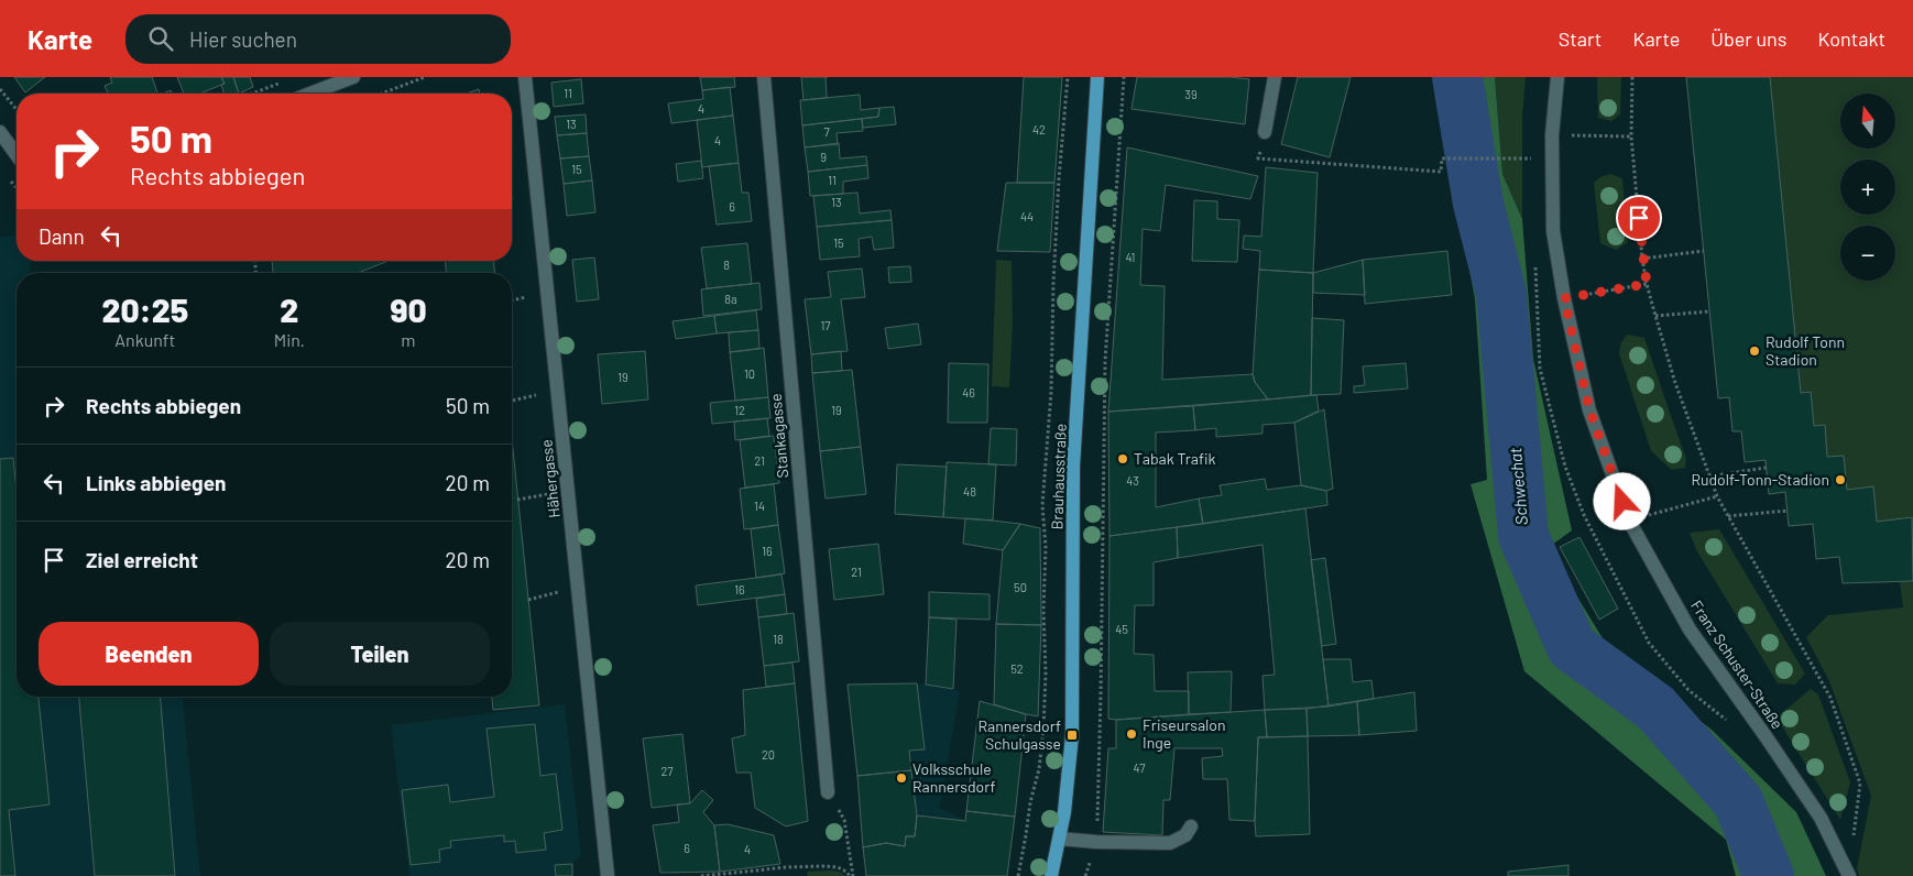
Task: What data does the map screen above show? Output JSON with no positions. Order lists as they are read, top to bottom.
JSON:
{
  "streets": {
    "main road": ["Brauhausstraße"],
    "street": ["Stankagasse", "Hähergasse", "Franz Schuster-Straße"]
  },
  "water": ["Schwechat"],
  "places": {
    "other": [
      "Rudolf Tonn Stadion",
      "Tabak Trafik",
      "Rudolf-Tonn-Stadion",
      "Friseursalon Inge",
      "Volksschule Rannersdorf"
    ],
    "transit": ["Rannersdorf Schulgasse"]
  },
  "house_numbers": [
    "11",
    "39",
    "4",
    "13",
    "42",
    "7",
    "4",
    "9",
    "15",
    "11",
    "13",
    "6",
    "44",
    "15",
    "41",
    "8",
    "8a",
    "17",
    "10",
    "19",
    "46",
    "12",
    "19",
    "21",
    "43",
    "48",
    "14",
    "16",
    "21",
    "50",
    "16",
    "45",
    "18",
    "52",
    "20",
    "47",
    "27",
    "6",
    "4"
  ],
  "north": "top",
  "page": {
    "header": "Karte",
    "search": "Hier suchen",
    "nav": [
      "Start",
      "Karte",
      "Über uns",
      "Kontakt"
    ],
    "map_buttons": ["+", "−"],
    "turn": ["50 m", "Rechts abbiegen"],
    "then": "Dann",
    "eta": [
      "20:25",
      "Ankunft",
      "2",
      "Min.",
      "90",
      "m"
    ],
    "list": [
      {
        "name": "Rechts abbiegen",
        "value": "50 m"
      },
      {
        "name": "Links abbiegen",
        "value": "20 m"
      },
      {
        "name": "Ziel erreicht",
        "value": "20 m"
      }
    ],
    "buttons": ["Beenden", "Teilen"]
  }
}
